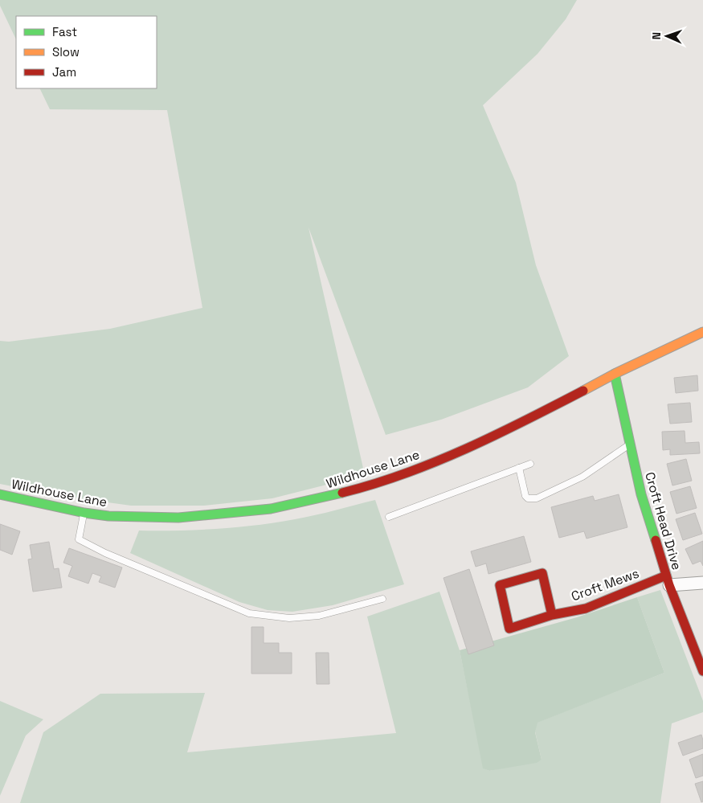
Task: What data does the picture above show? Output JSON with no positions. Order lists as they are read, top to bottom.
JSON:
{
  "streets": {
    "main road": ["Wildhouse Lane", "Croft Head Drive", "Croft Mews"]
  },
  "crossings": [
    ["Wildhouse Lane", "Croft Head Drive"],
    ["Croft Head Drive", "Croft Mews"]
  ],
  "legend": ["Fast", "Slow", "Jam"],
  "north": "left"
}
